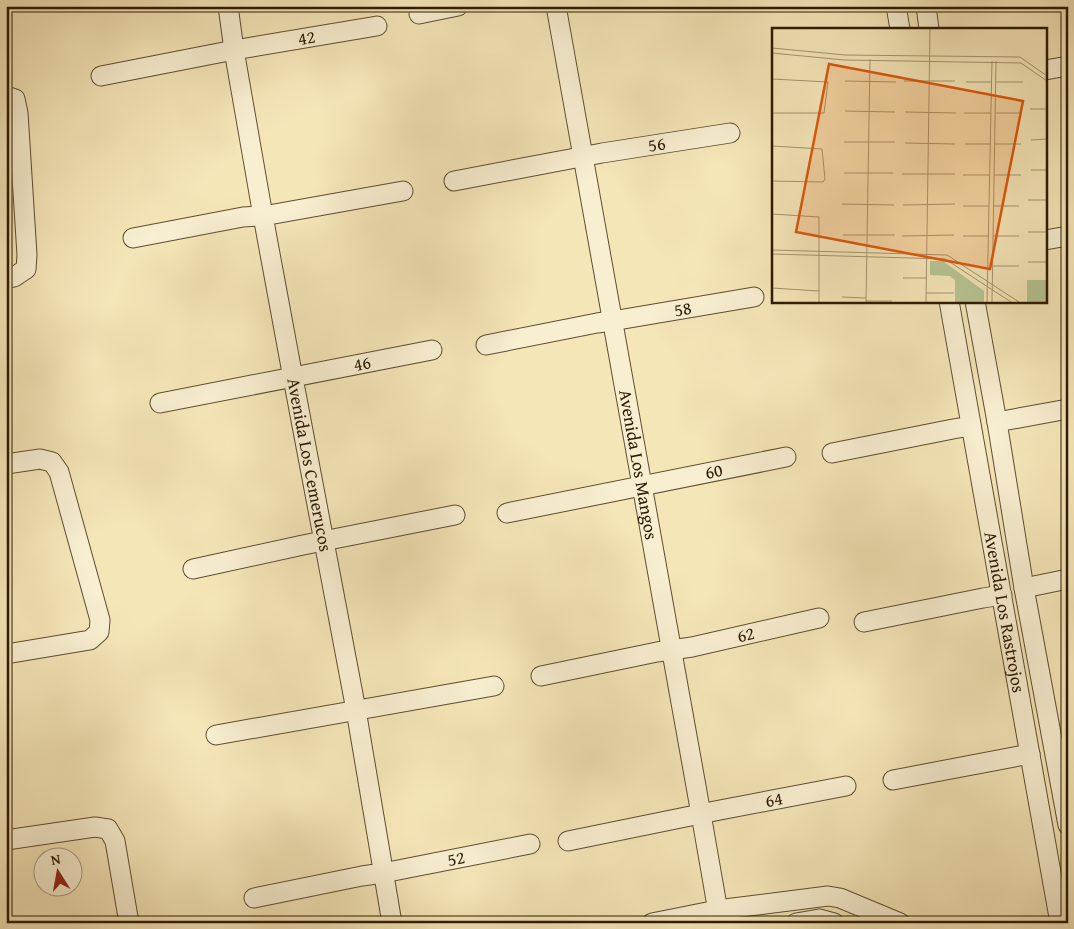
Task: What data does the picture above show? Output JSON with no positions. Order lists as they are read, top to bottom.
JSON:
{
  "streets": {
    "street": [
      "42",
      "56",
      "58",
      "46",
      "Avenida Los Mangos",
      "Avenida Los Cemerucos",
      "60",
      "Avenida Los Rastrojos",
      "62",
      "64",
      "52"
    ]
  },
  "crossings": [
    ["42", "Avenida Los Cemerucos"],
    ["56", "Avenida Los Mangos"],
    ["58", "Avenida Los Mangos"],
    ["46", "Avenida Los Cemerucos"],
    ["Avenida Los Mangos", "60"],
    ["Avenida Los Mangos", "62"],
    ["Avenida Los Mangos", "64"],
    ["Avenida Los Cemerucos", "52"]
  ],
  "north": "top"
}
